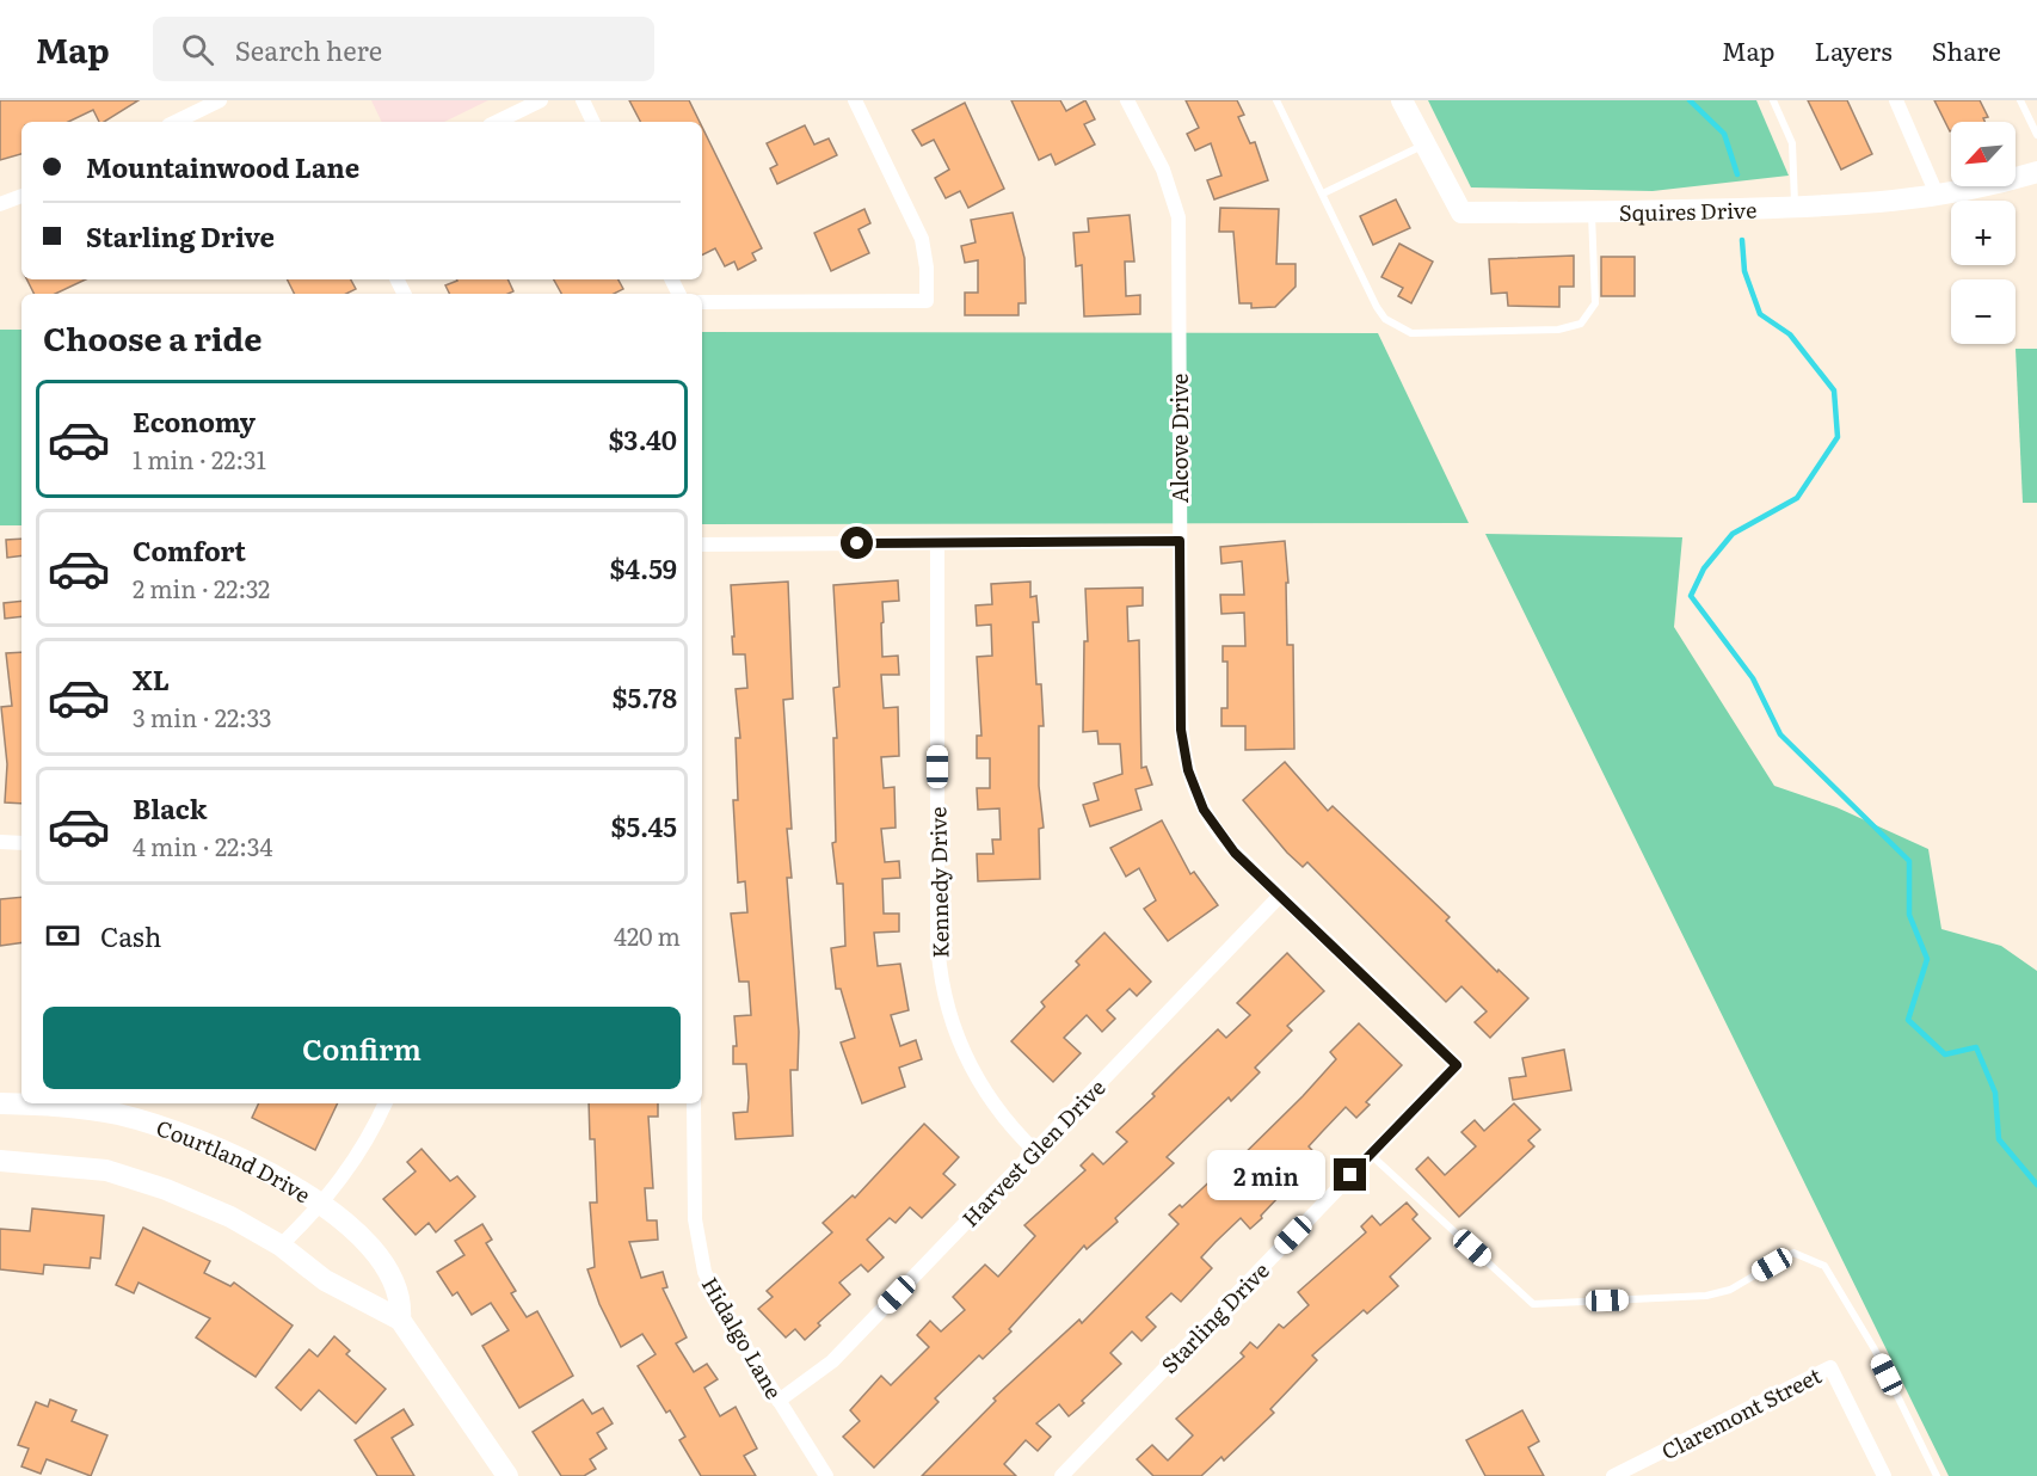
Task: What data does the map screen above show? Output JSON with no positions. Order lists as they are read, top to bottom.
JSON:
{
  "streets": {
    "street": [
      "Squires Drive",
      "Alcove Drive",
      "Kennedy Drive",
      "Harvest Glen Drive",
      "Courtland Drive",
      "Starling Drive",
      "Hidalgo Lane",
      "Claremont Street"
    ]
  },
  "crossings": [
    ["Alcove Drive", "Harvest Glen Drive"],
    ["Alcove Drive", "Starling Drive"],
    ["Kennedy Drive", "Harvest Glen Drive"],
    ["Harvest Glen Drive", "Hidalgo Lane"]
  ],
  "north": "bottom left",
  "page": {
    "header": "Map",
    "search": "Search here",
    "nav": ["Map", "Layers", "Share"],
    "map_buttons": ["+", "−"],
    "banner": ["Mountainwood Lane", "Starling Drive"],
    "heading": "Choose a ride",
    "list": [
      {
        "name": "Economy",
        "note": "1 min · 22:31",
        "value": "$3.40"
      },
      {
        "name": "Comfort",
        "note": "2 min · 22:32",
        "value": "$4.59"
      },
      {
        "name": "XL",
        "note": "3 min · 22:33",
        "value": "$5.78"
      },
      {
        "name": "Black",
        "note": "4 min · 22:34",
        "value": "$5.45"
      }
    ],
    "pay": ["Cash", "420 m"],
    "buttons": "Confirm",
    "bubble": "2 min"
  }
}
